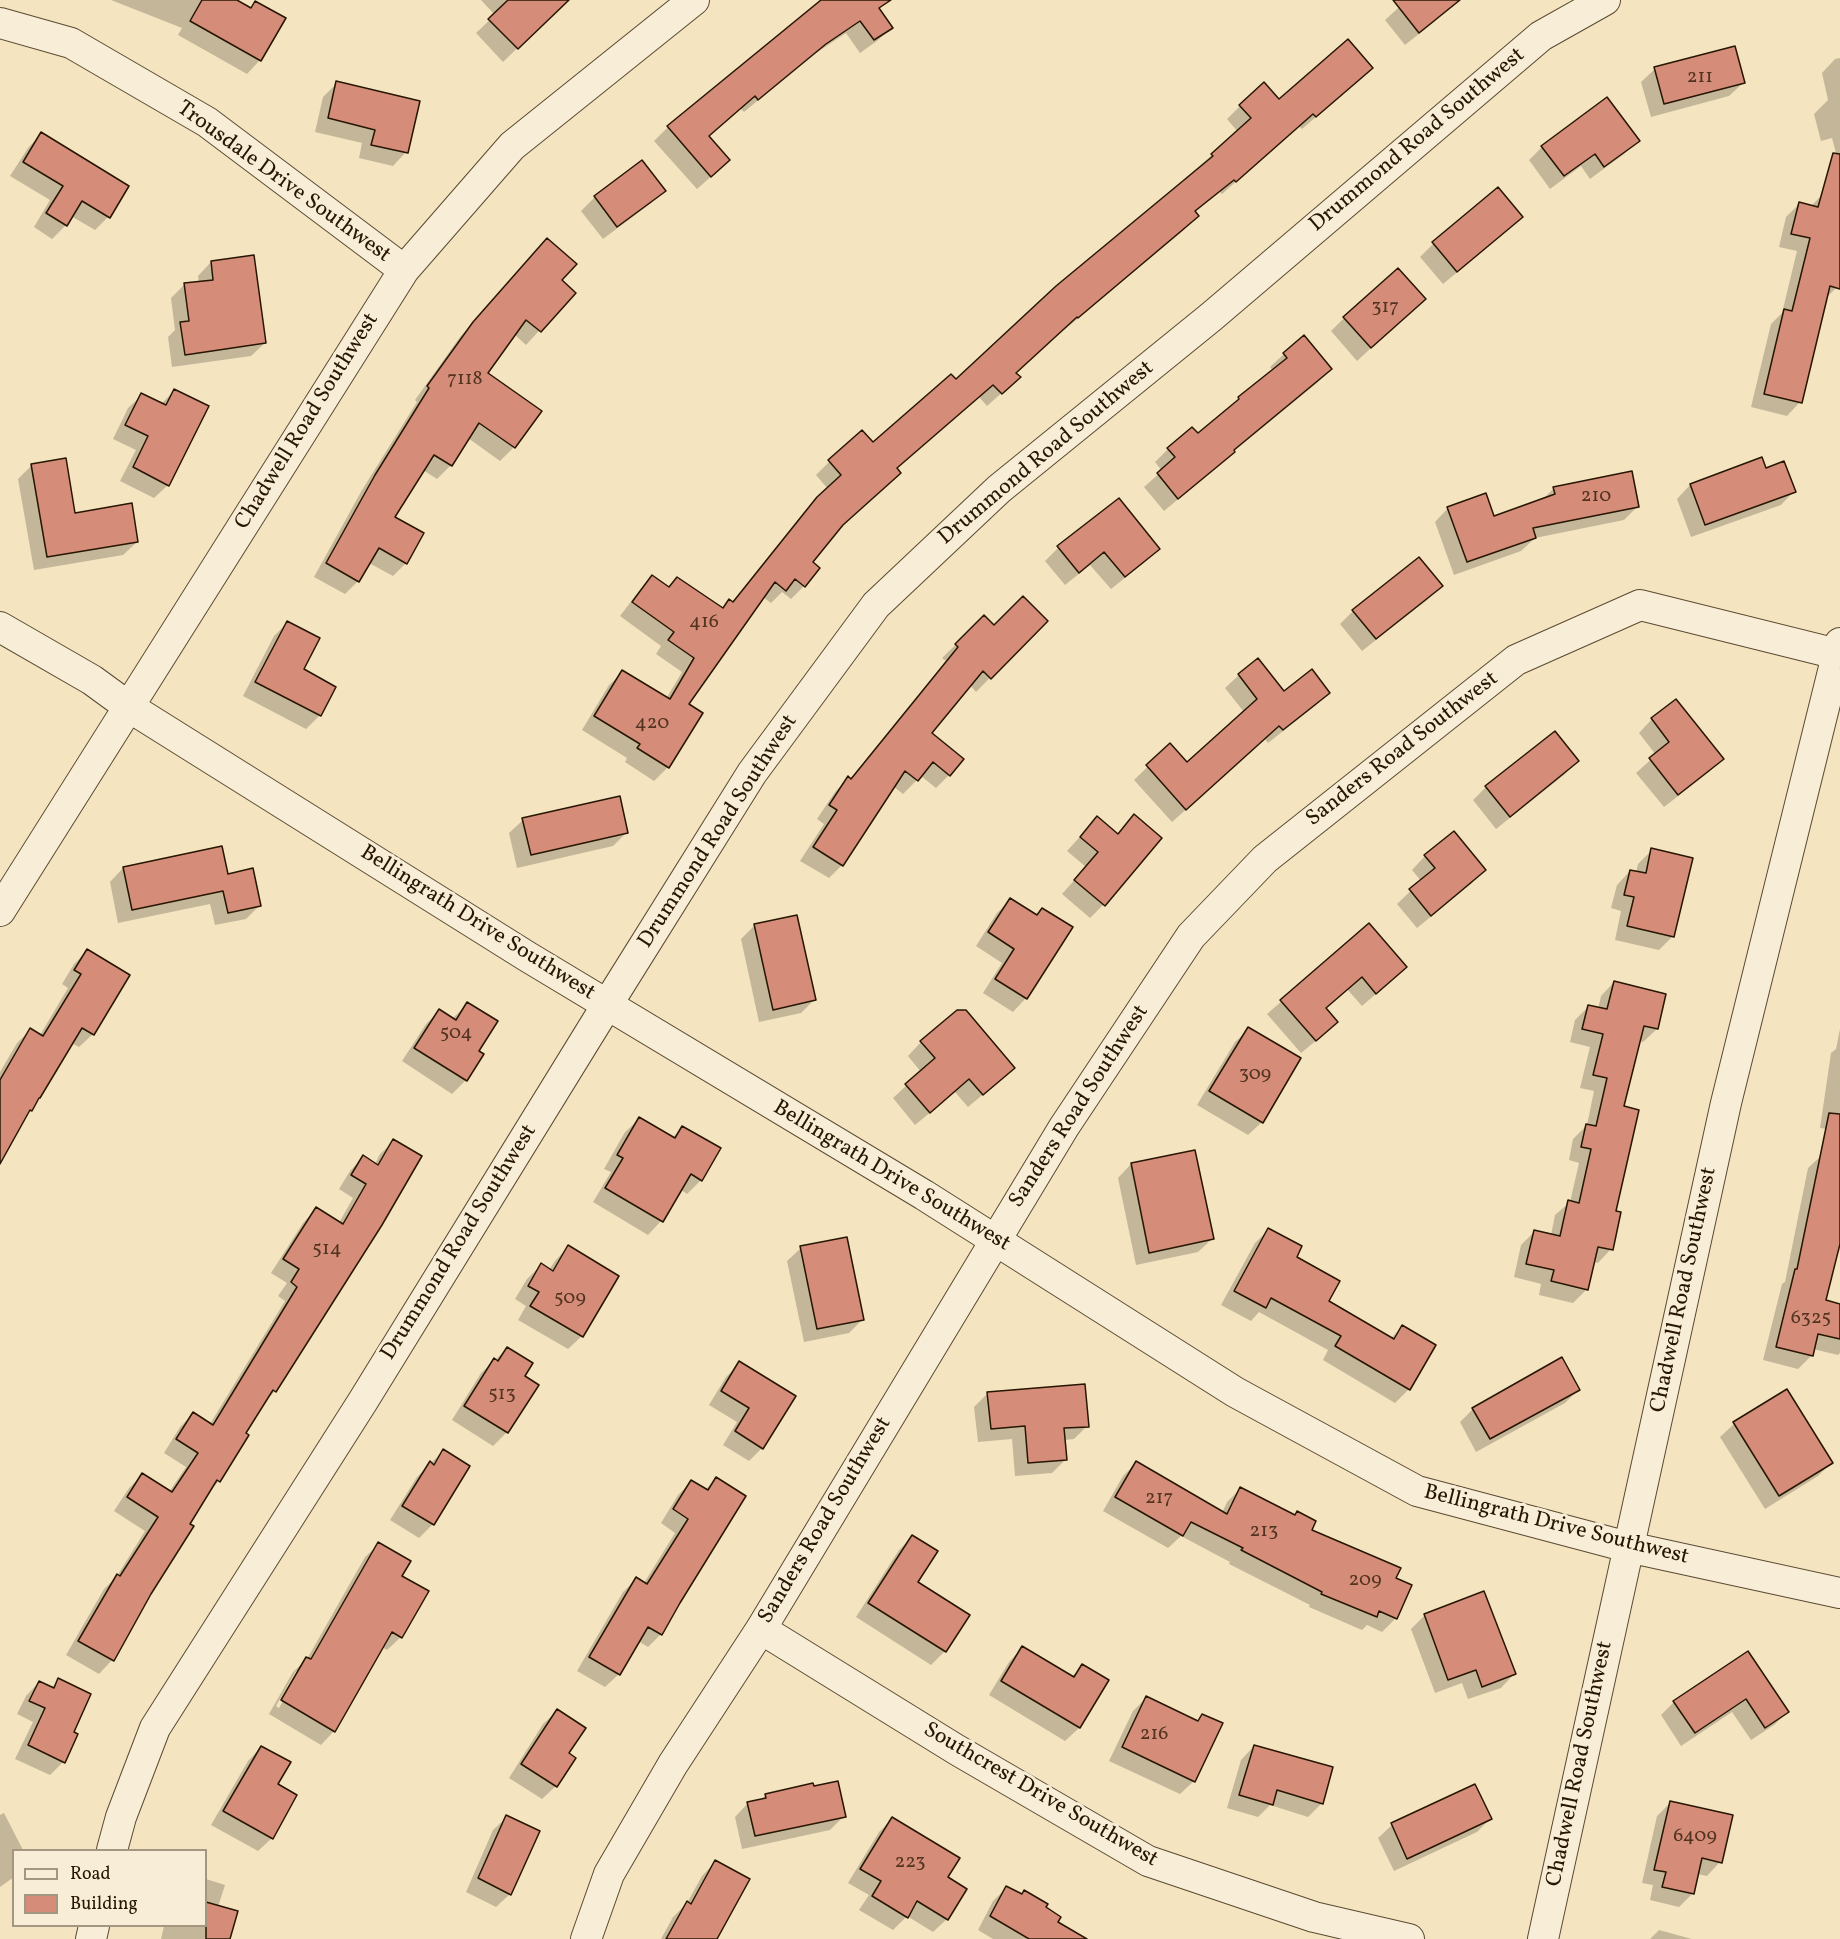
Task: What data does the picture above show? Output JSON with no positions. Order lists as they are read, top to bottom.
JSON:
{
  "streets": {
    "street": [
      "Drummond Road Southwest",
      "Trousdale Drive Southwest",
      "Chadwell Road Southwest",
      "Sanders Road Southwest",
      "Bellingrath Drive Southwest",
      "Southcrest Drive Southwest"
    ]
  },
  "crossings": [
    ["Drummond Road Southwest", "Bellingrath Drive Southwest"],
    ["Trousdale Drive Southwest", "Chadwell Road Southwest"],
    ["Chadwell Road Southwest", "Sanders Road Southwest"],
    ["Chadwell Road Southwest", "Bellingrath Drive Southwest"],
    ["Sanders Road Southwest", "Bellingrath Drive Southwest"],
    ["Sanders Road Southwest", "Southcrest Drive Southwest"]
  ],
  "house_numbers": [
    "211",
    "317",
    "7118",
    "210",
    "416",
    "420",
    "504",
    "309",
    "514",
    "509",
    "6325",
    "513",
    "217",
    "213",
    "209",
    "216",
    "6409",
    "223"
  ],
  "legend": ["Road", "Building"]
}
